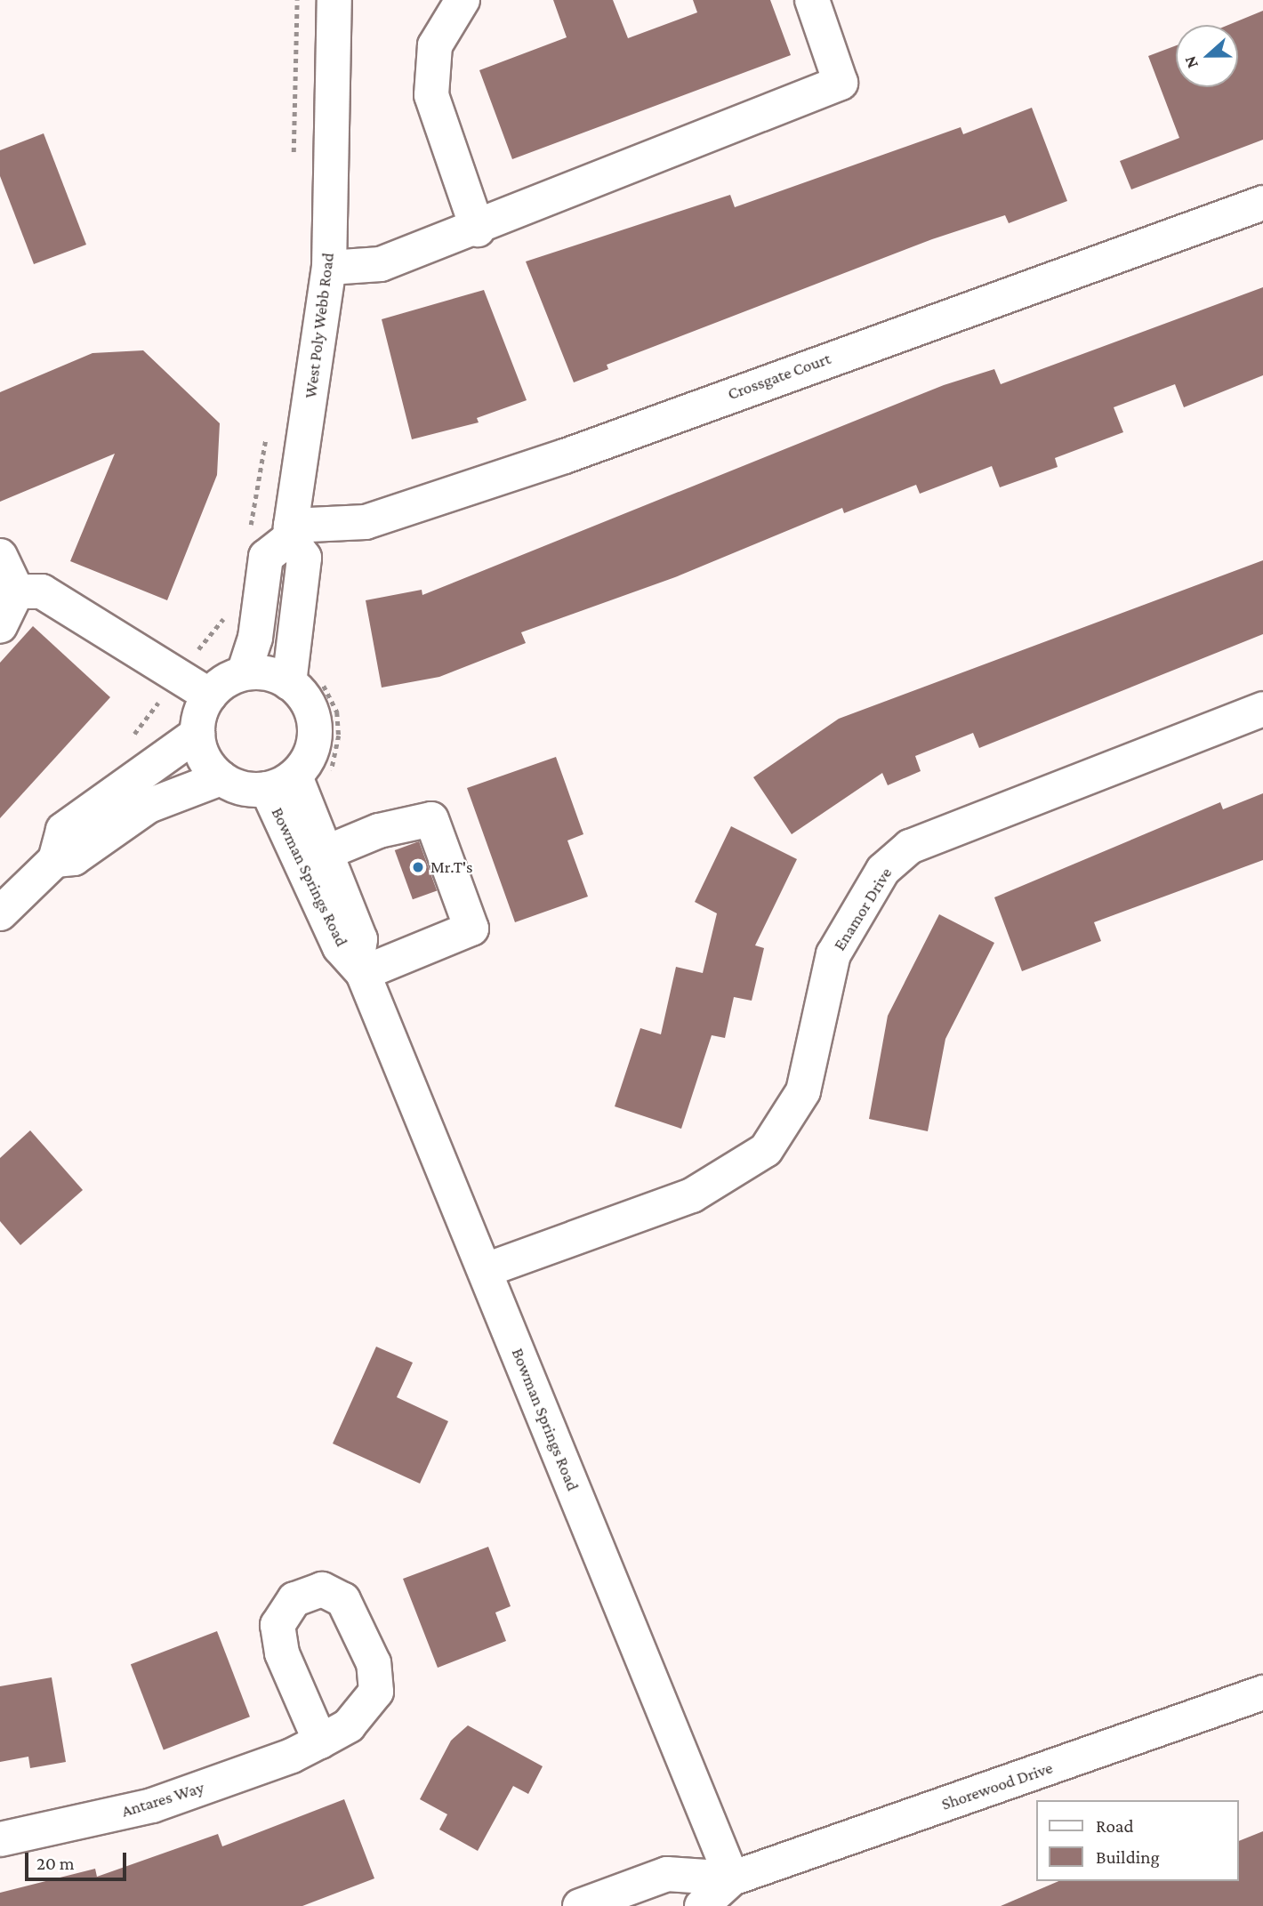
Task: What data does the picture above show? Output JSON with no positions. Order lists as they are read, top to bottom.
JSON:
{
  "streets": {
    "street": [
      "West Poly Webb Road",
      "Crossgate Court",
      "Bowman Springs Road",
      "Enamor Drive",
      "Shorewood Drive",
      "Antares Way"
    ]
  },
  "crossings": [
    ["West Poly Webb Road", "Crossgate Court"],
    ["Bowman Springs Road", "Enamor Drive"],
    ["Bowman Springs Road", "Shorewood Drive"]
  ],
  "places": ["Mr.T's"],
  "legend": ["Road", "Building"],
  "scale_bar": "20 m",
  "north": "left"
}
